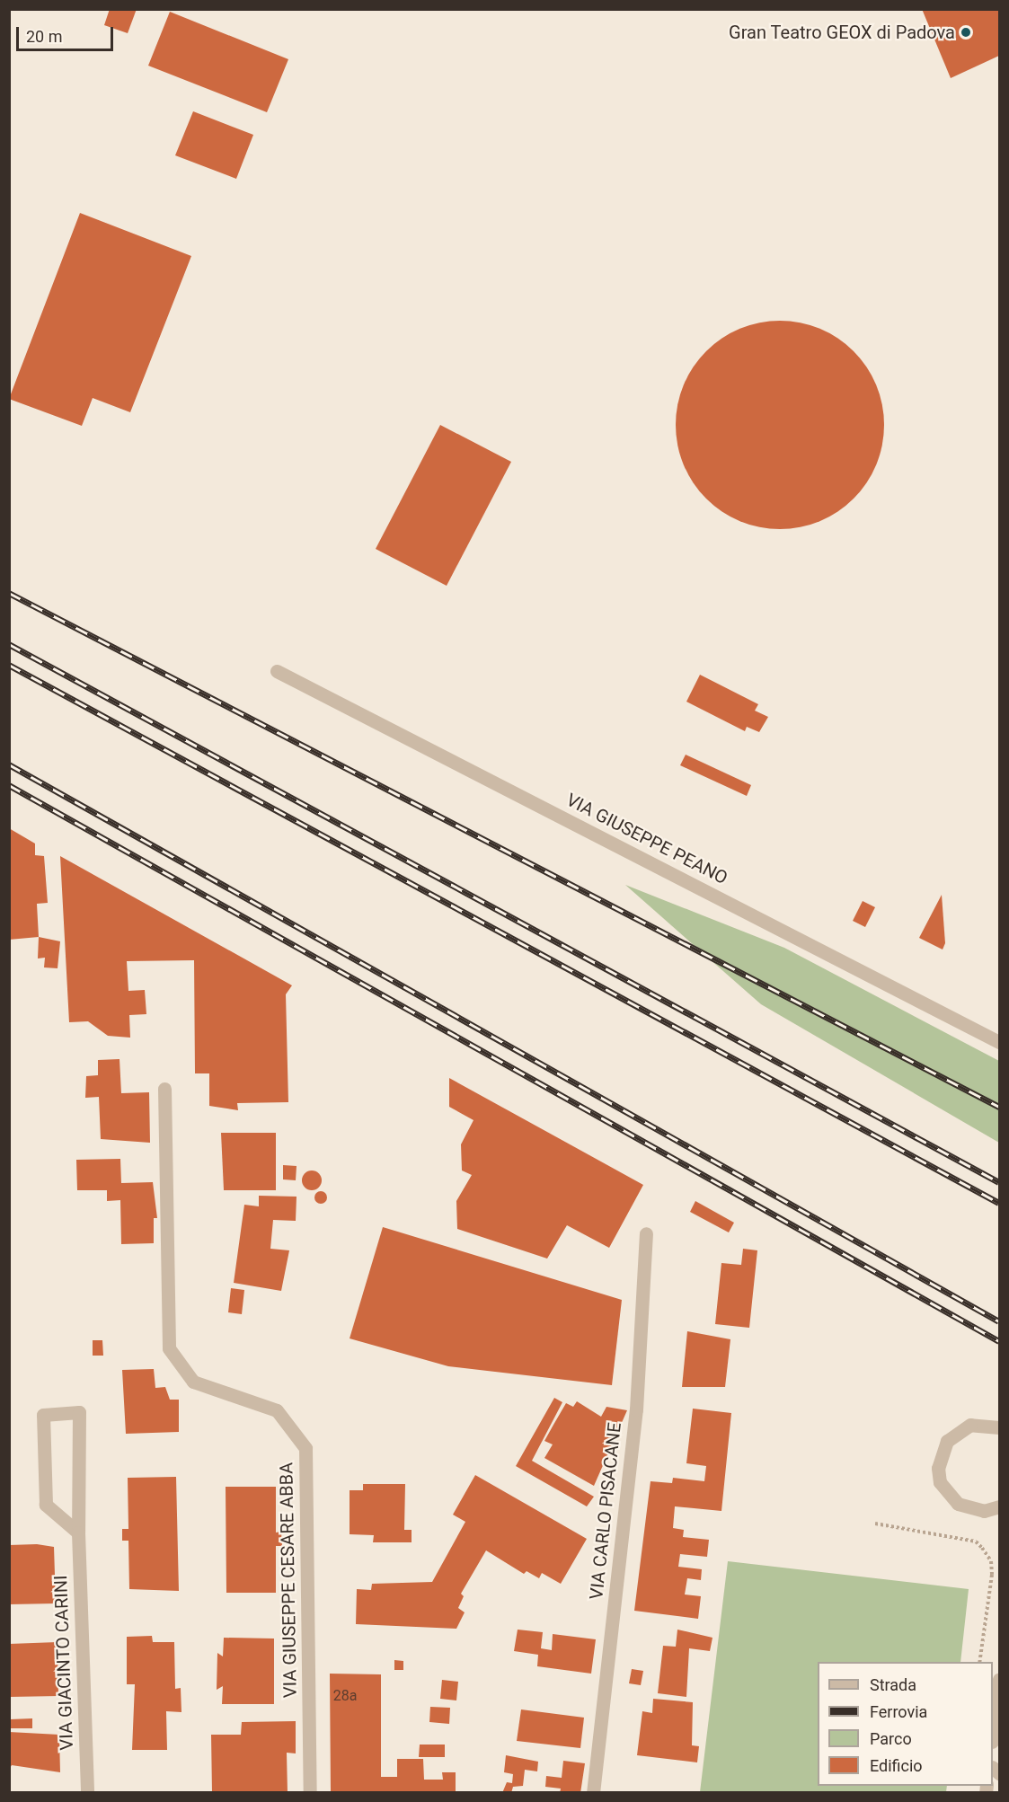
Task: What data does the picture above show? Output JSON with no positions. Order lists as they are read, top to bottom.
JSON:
{
  "streets": {
    "street": [
      "VIA GIUSEPPE PEANO",
      "VIA CARLO PISACANE",
      "VIA GIUSEPPE CESARE ABBA",
      "VIA GIACINTO CARINI"
    ]
  },
  "places": ["Gran Teatro GEOX di Padova"],
  "house_numbers": ["28a"],
  "legend": [
    "Strada",
    "Ferrovia",
    "Parco",
    "Edificio"
  ],
  "scale_bar": "20 m"
}
